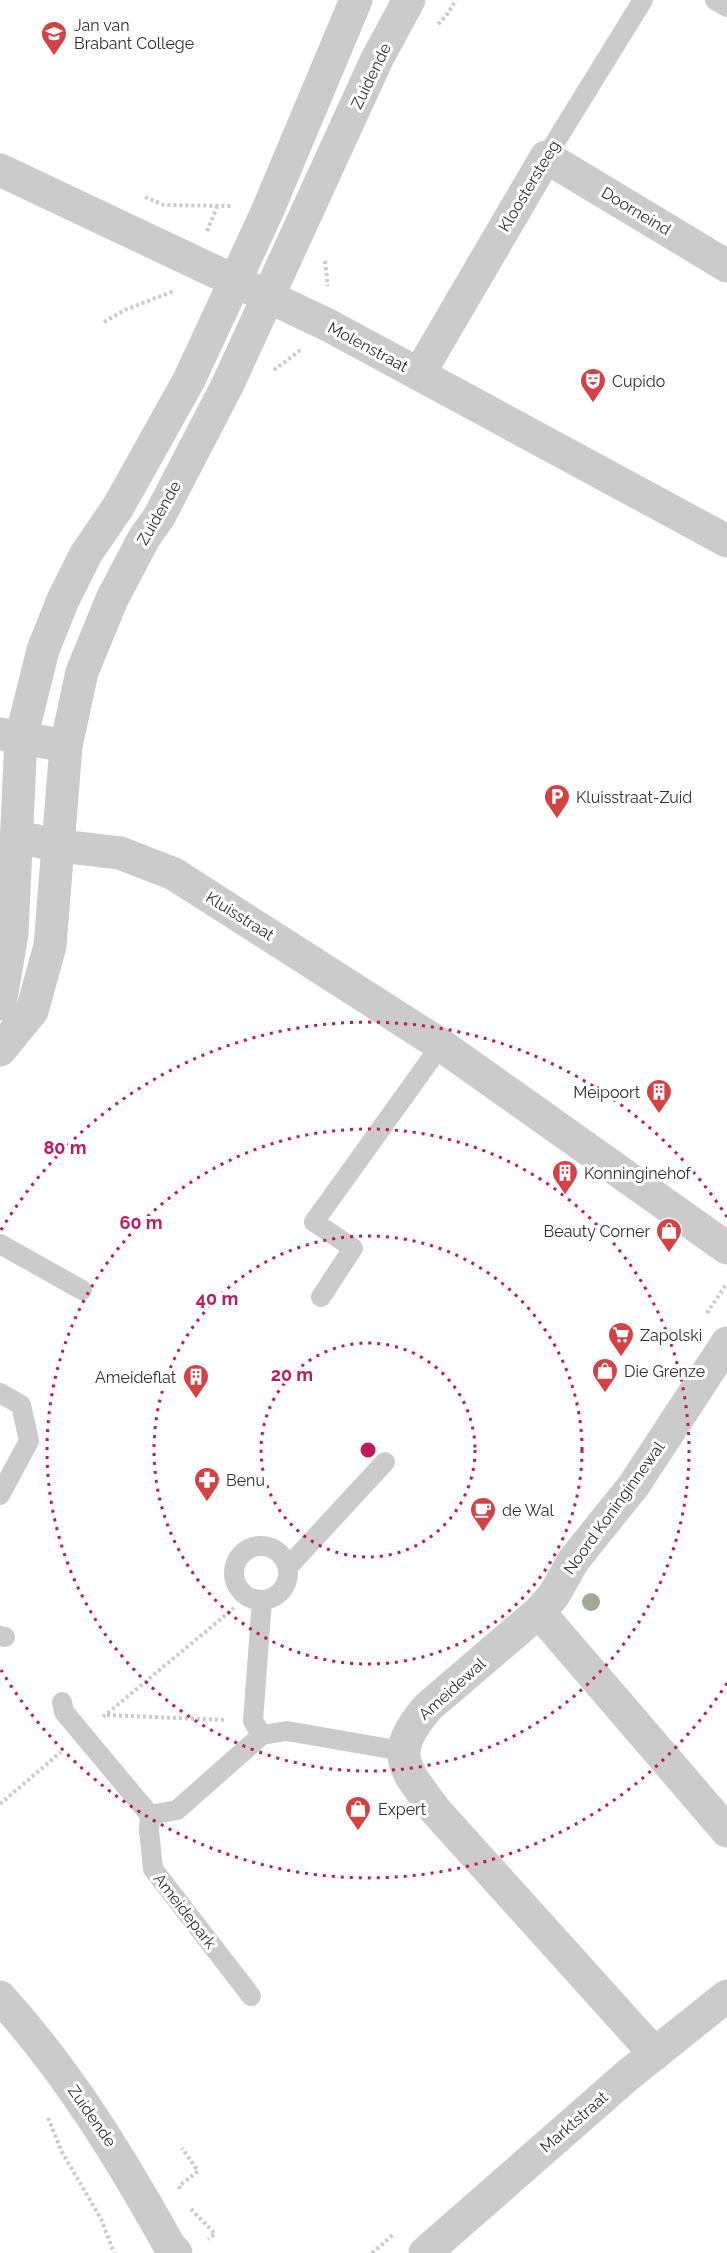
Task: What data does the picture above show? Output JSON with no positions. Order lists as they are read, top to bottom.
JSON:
{
  "streets": {
    "street": [
      "Zuidende",
      "Kloostersteeg",
      "Doorneind",
      "Molenstraat",
      "Kluisstraat",
      "Noord Koninginnewal",
      "Ameidewal",
      "Marktstraat"
    ],
    "lane": ["Ameidepark"]
  },
  "crossings": [
    ["Zuidende", "Molenstraat"],
    ["Zuidende", "Kluisstraat"],
    ["Kloostersteeg", "Doorneind"],
    ["Kloostersteeg", "Molenstraat"],
    ["Noord Koninginnewal", "Ameidewal"]
  ],
  "places": {
    "school or university": ["Jan van Brabant College"],
    "theatre": ["Cupido"],
    "parking": ["Kluisstraat-Zuid"],
    "building": ["Meipoort", "Konninginehof", "Ameideflat"],
    "shop": ["Beauty Corner", "Die Grenze", "Expert"],
    "supermarket": ["Zapolski"],
    "pharmacy": ["Benu"],
    "cafe": ["de Wal"]
  },
  "rings": [
    "80 m",
    "60 m",
    "40 m",
    "20 m"
  ]
}
